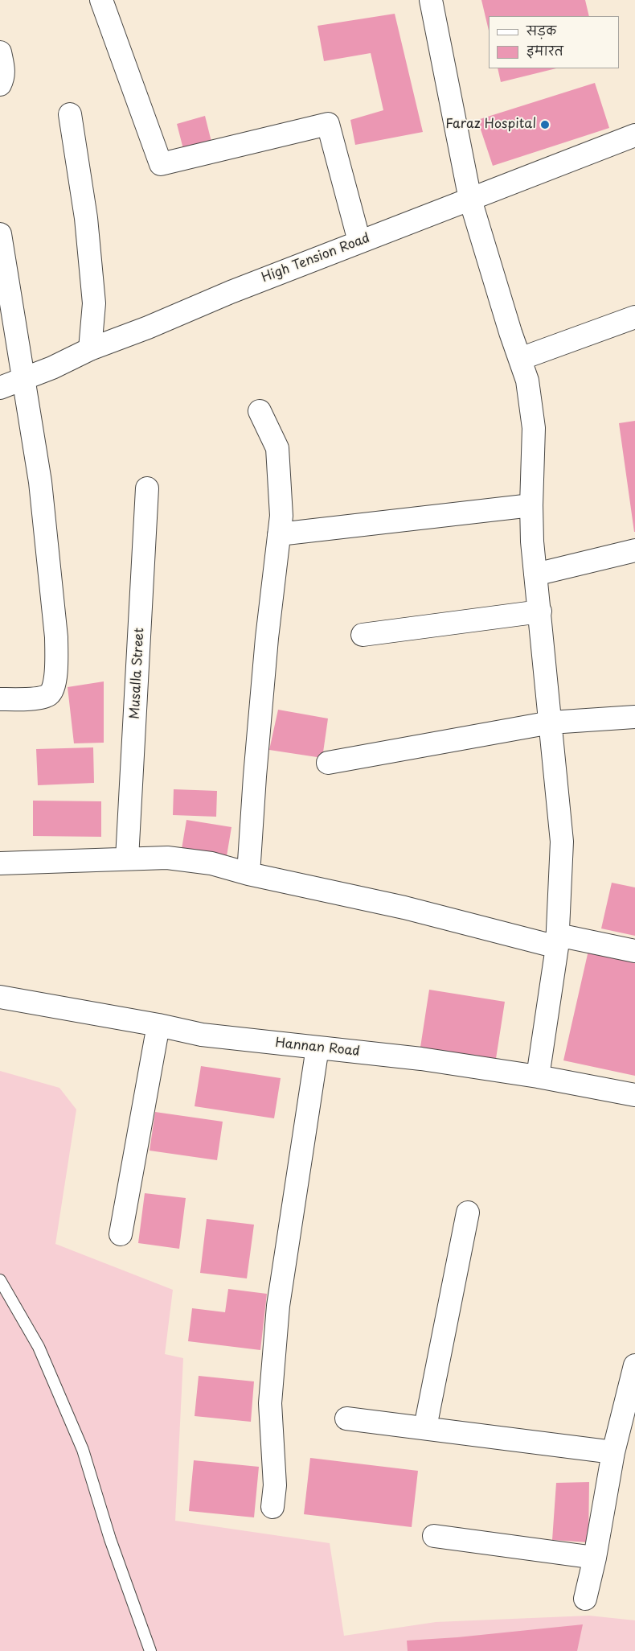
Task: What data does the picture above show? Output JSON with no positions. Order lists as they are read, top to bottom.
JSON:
{
  "streets": {
    "street": ["High Tension Road", "Musalla Street", "Hannan Road"]
  },
  "places": ["Faraz Hospital"],
  "legend": ["सड़क", "इमारत"]
}
